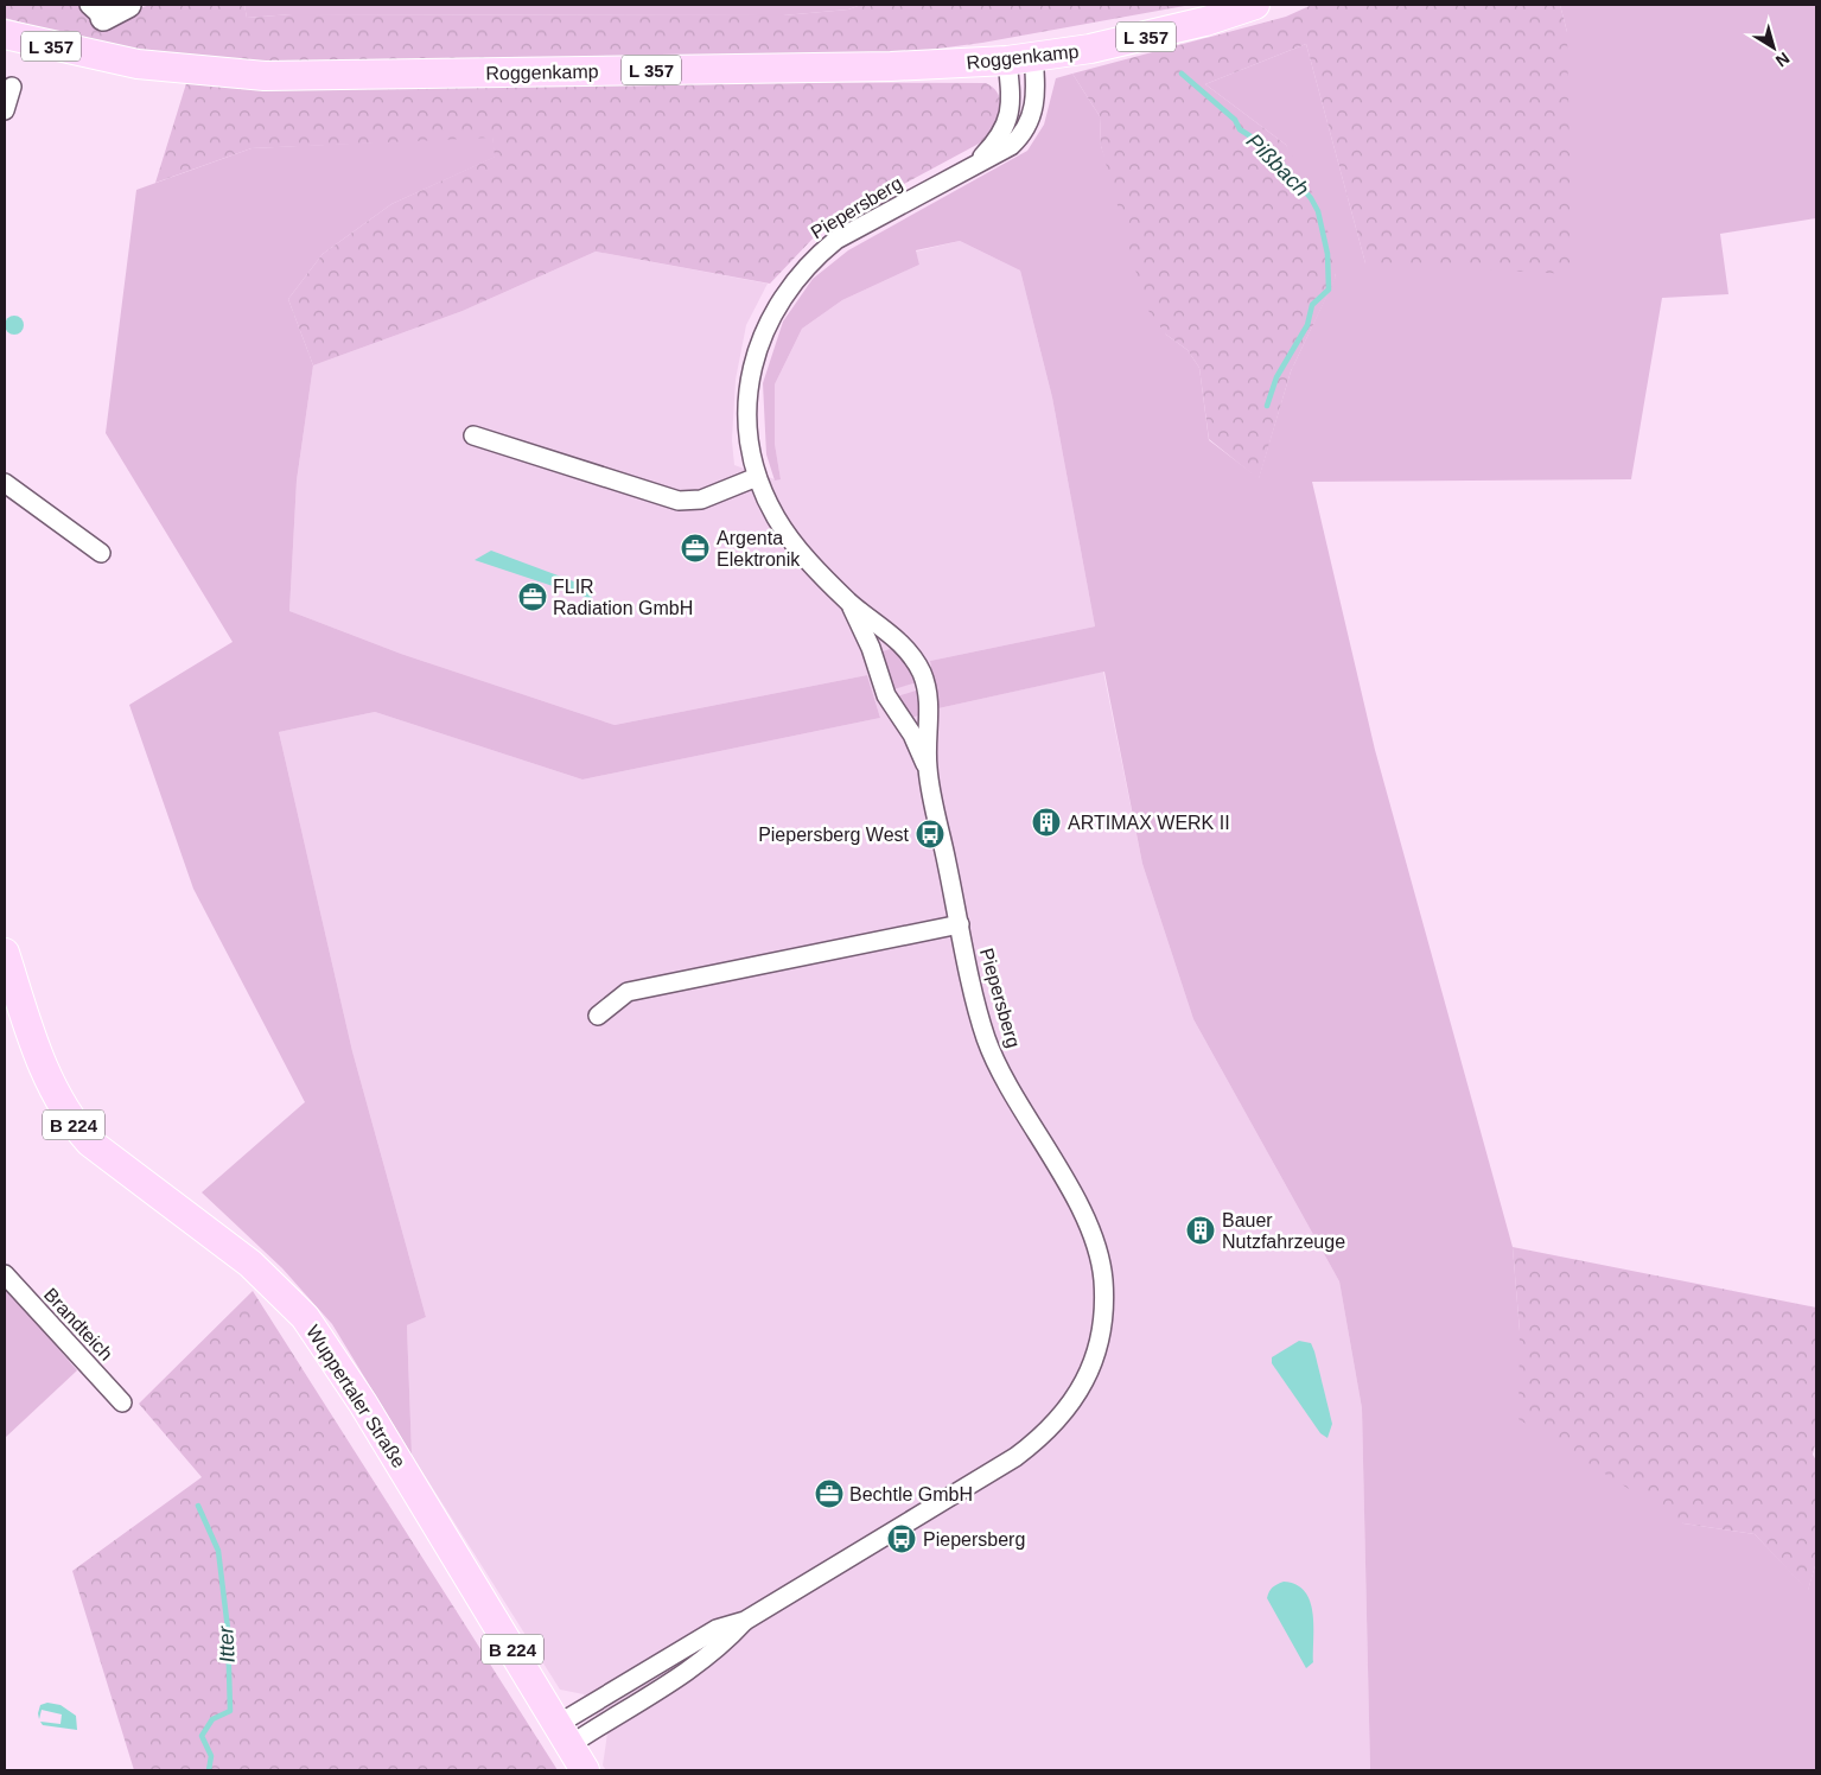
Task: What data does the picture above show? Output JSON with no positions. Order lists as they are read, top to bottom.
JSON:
{
  "streets": {
    "main road": [
      "L 357",
      "Roggenkamp",
      "B 224",
      "Wuppertaler Straße"
    ],
    "street": ["Piepersberg", "Brandteich"]
  },
  "crossings": [
    ["Roggenkamp", "Piepersberg"],
    ["Piepersberg", "Wuppertaler Straße"]
  ],
  "water": ["Pißbach", "Itter"],
  "places": {
    "office": ["Argenta Elektronik", "FLIR Radiation GmbH", "Bechtle GmbH"],
    "building": ["ARTIMAX WERK II", "Bauer Nutzfahrzeuge"],
    "bus stop": ["Piepersberg West", "Piepersberg"]
  },
  "north": "bottom right"
}
